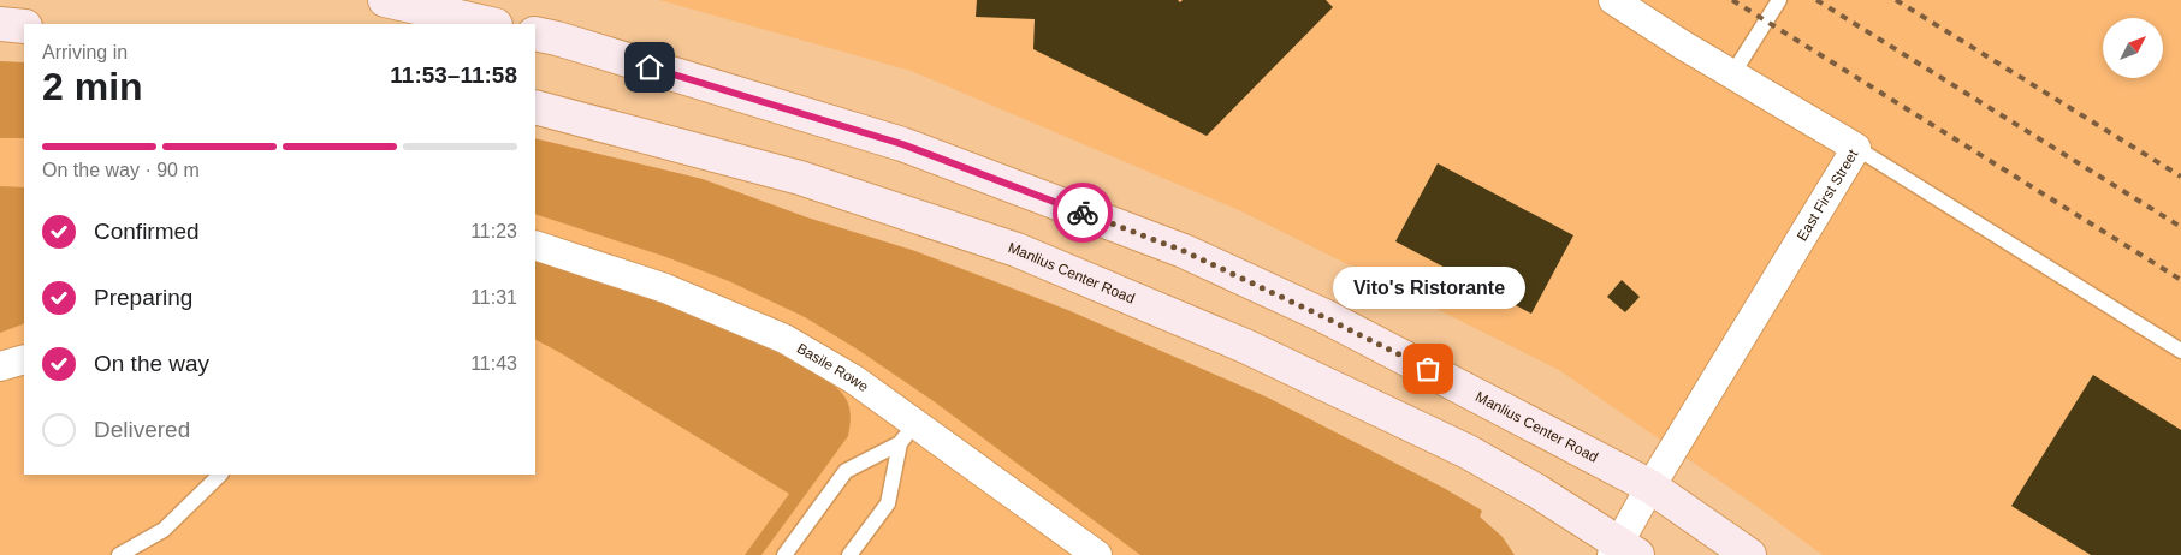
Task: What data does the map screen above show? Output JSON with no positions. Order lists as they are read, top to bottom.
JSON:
{
  "streets": {
    "main road": ["Manlius Center Road"],
    "street": ["East First Street", "Basile Rowe"]
  },
  "crossings": [
    ["East First Street", "Manlius Center Road"]
  ],
  "places": ["Vito's Ristorante"],
  "north": "top right",
  "page": {
    "heading": ["2 min", "Arriving in", "11:53–11:58"],
    "bar": "On the way · 90 m",
    "list": [
      ["Confirmed", "11:23"],
      ["Preparing", "11:31"],
      ["On the way", "11:43"],
      "Delivered"
    ],
    "bubble": "Vito's Ristorante"
  }
}
